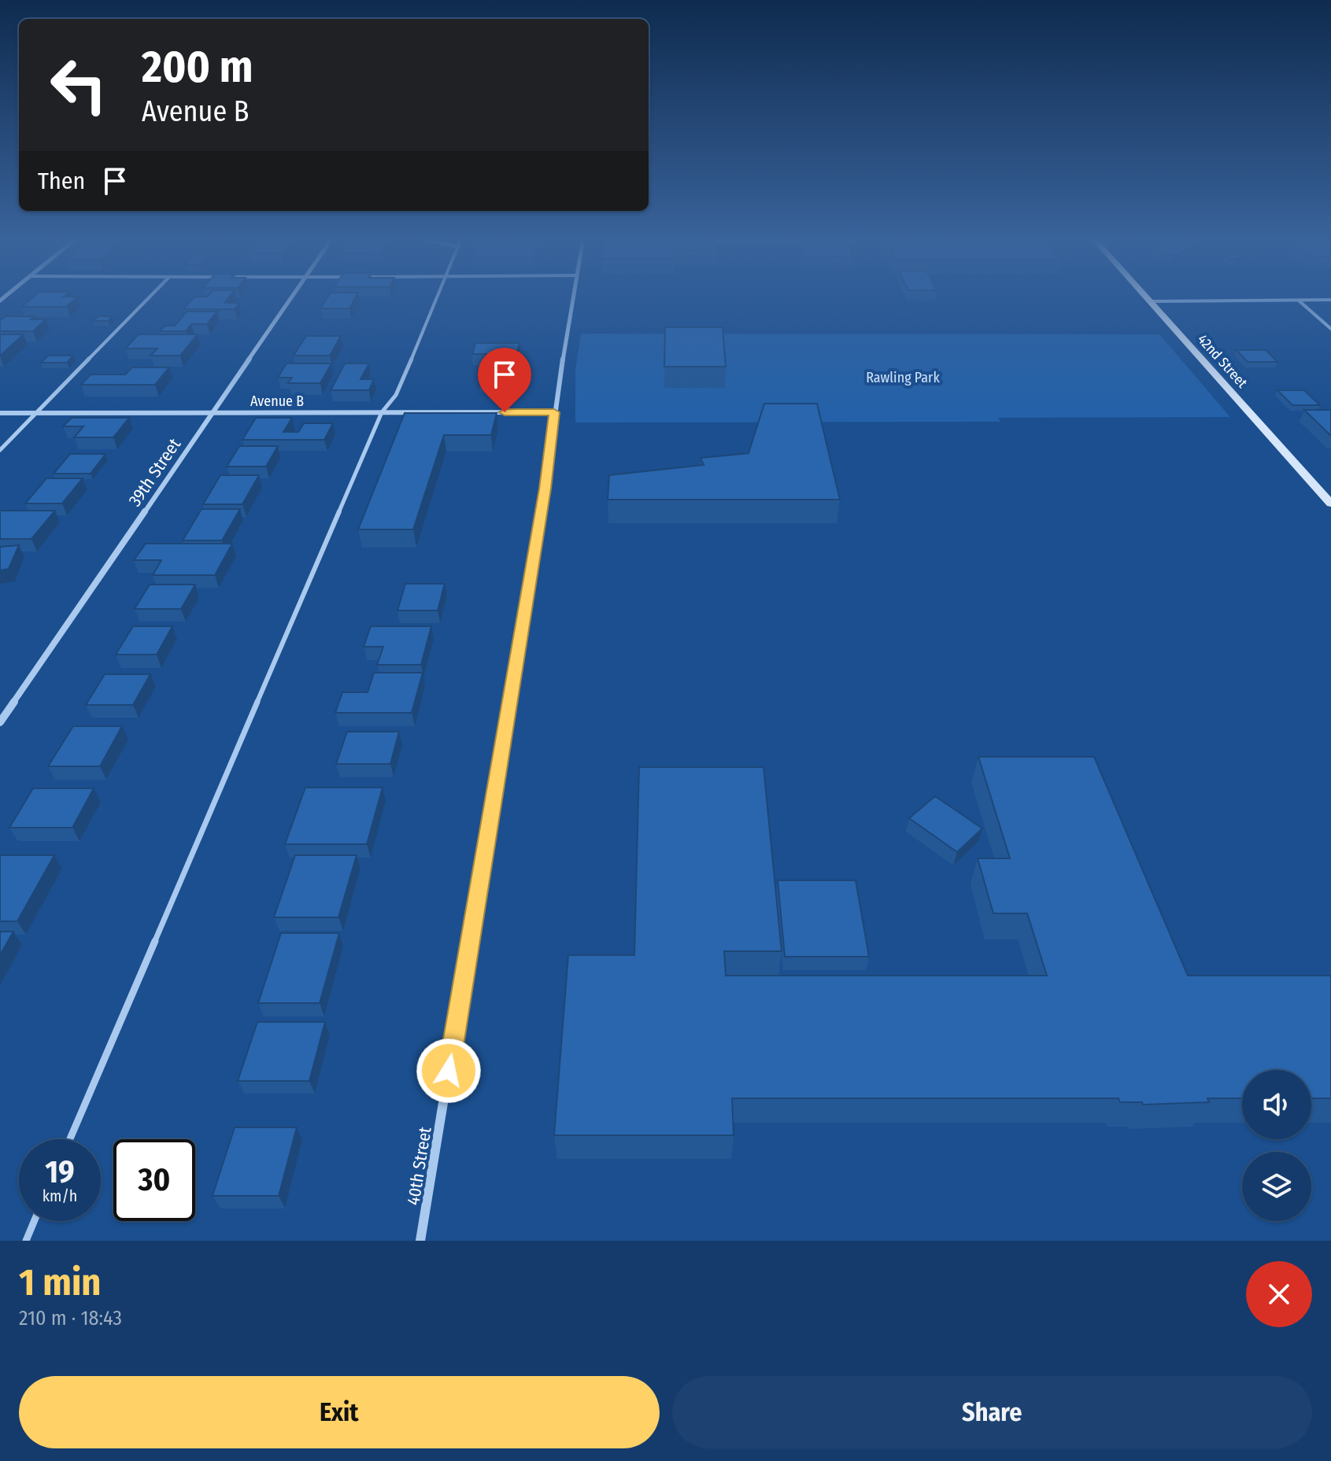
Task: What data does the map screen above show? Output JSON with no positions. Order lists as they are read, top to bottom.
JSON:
{
  "streets": {
    "street": [
      "42nd Street",
      "Avenue B",
      "39th Street",
      "40th Street"
    ]
  },
  "crossings": [
    ["Avenue B", "39th Street"],
    ["Avenue B", "40th Street"]
  ],
  "parks": ["Rawling Park"],
  "page": {
    "turn": ["200 m", "Avenue B"],
    "then": "Then",
    "speed": "19 km/h",
    "limit": "30",
    "heading": ["1 min", "210 m · 18:43"],
    "buttons": ["Exit", "Share"]
  }
}
